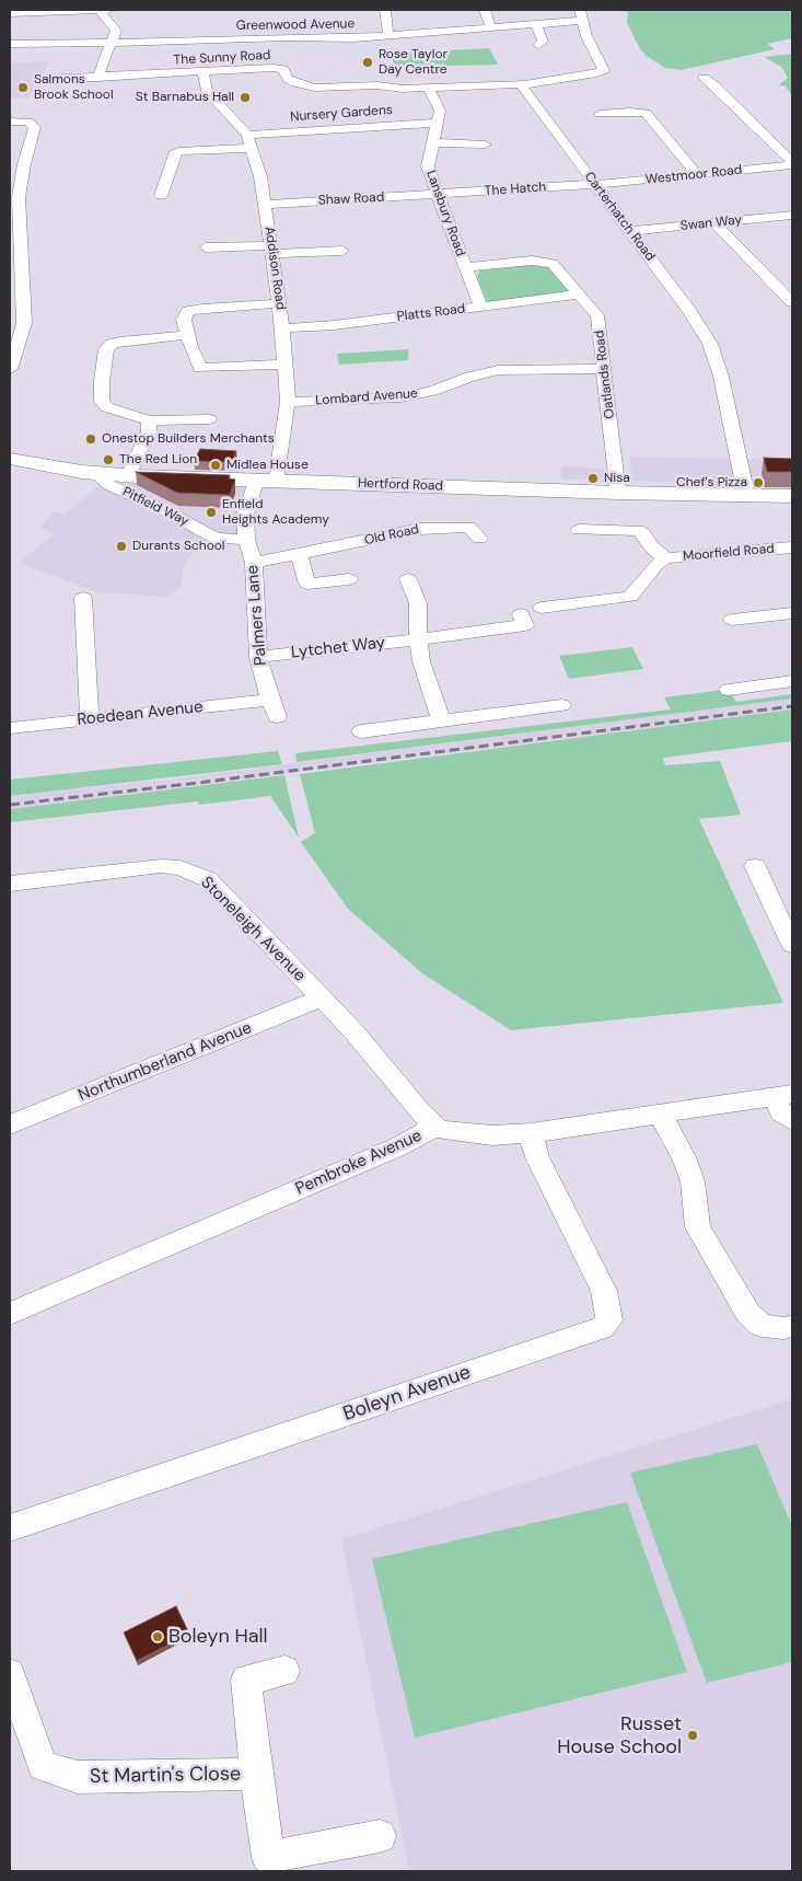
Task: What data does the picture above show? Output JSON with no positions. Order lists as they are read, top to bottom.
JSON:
{
  "streets": {
    "main road": ["Hertford Road"],
    "street": [
      "Greenwood Avenue",
      "The Sunny Road",
      "Nursery Gardens",
      "Westmoor Road",
      "The Hatch",
      "Shaw Road",
      "Lansbury Road",
      "Carterhatch Road",
      "Swan Way",
      "Addison Road",
      "Platts Road",
      "Oatlands Road",
      "Lombard Avenue",
      "Pitfield Way",
      "Old Road",
      "Moorfield Road",
      "Palmers Lane",
      "Lytchet Way",
      "Roedean Avenue",
      "Stoneleigh Avenue",
      "Northumberland Avenue",
      "Pembroke Avenue",
      "Boleyn Avenue",
      "St Martin's Close"
    ]
  },
  "crossings": [
    ["The Sunny Road", "Lansbury Road"],
    ["The Sunny Road", "Carterhatch Road"],
    ["The Sunny Road", "Addison Road"],
    ["Nursery Gardens", "Lansbury Road"],
    ["Nursery Gardens", "Addison Road"],
    ["Westmoor Road", "The Hatch"],
    ["Westmoor Road", "Carterhatch Road"],
    ["The Hatch", "Shaw Road"],
    ["The Hatch", "Lansbury Road"],
    ["The Hatch", "Carterhatch Road"],
    ["Shaw Road", "Lansbury Road"],
    ["Shaw Road", "Addison Road"],
    ["Lansbury Road", "Platts Road"],
    ["Lansbury Road", "Oatlands Road"],
    ["Carterhatch Road", "Swan Way"],
    ["Carterhatch Road", "Hertford Road"],
    ["Addison Road", "Platts Road"],
    ["Addison Road", "Lombard Avenue"],
    ["Addison Road", "Hertford Road"],
    ["Addison Road", "Palmers Lane"],
    ["Platts Road", "Oatlands Road"],
    ["Oatlands Road", "Lombard Avenue"],
    ["Oatlands Road", "Hertford Road"],
    ["Hertford Road", "Pitfield Way"],
    ["Hertford Road", "Palmers Lane"],
    ["Pitfield Way", "Palmers Lane"],
    ["Old Road", "Palmers Lane"],
    ["Palmers Lane", "Lytchet Way"],
    ["Palmers Lane", "Roedean Avenue"],
    ["Stoneleigh Avenue", "Northumberland Avenue"],
    ["Stoneleigh Avenue", "Pembroke Avenue"],
    ["Pembroke Avenue", "Boleyn Avenue"]
  ],
  "places": [
    "Rose Taylor Day Centre",
    "Salmons Brook School",
    "St Barnabus Hall",
    "Onestop Builders Merchants",
    "The Red Lion",
    "Midlea House",
    "Nisa",
    "Chef's Pizza",
    "Enfield Heights Academy",
    "Durants School",
    "Boleyn Hall",
    "Russet House School"
  ]
}
